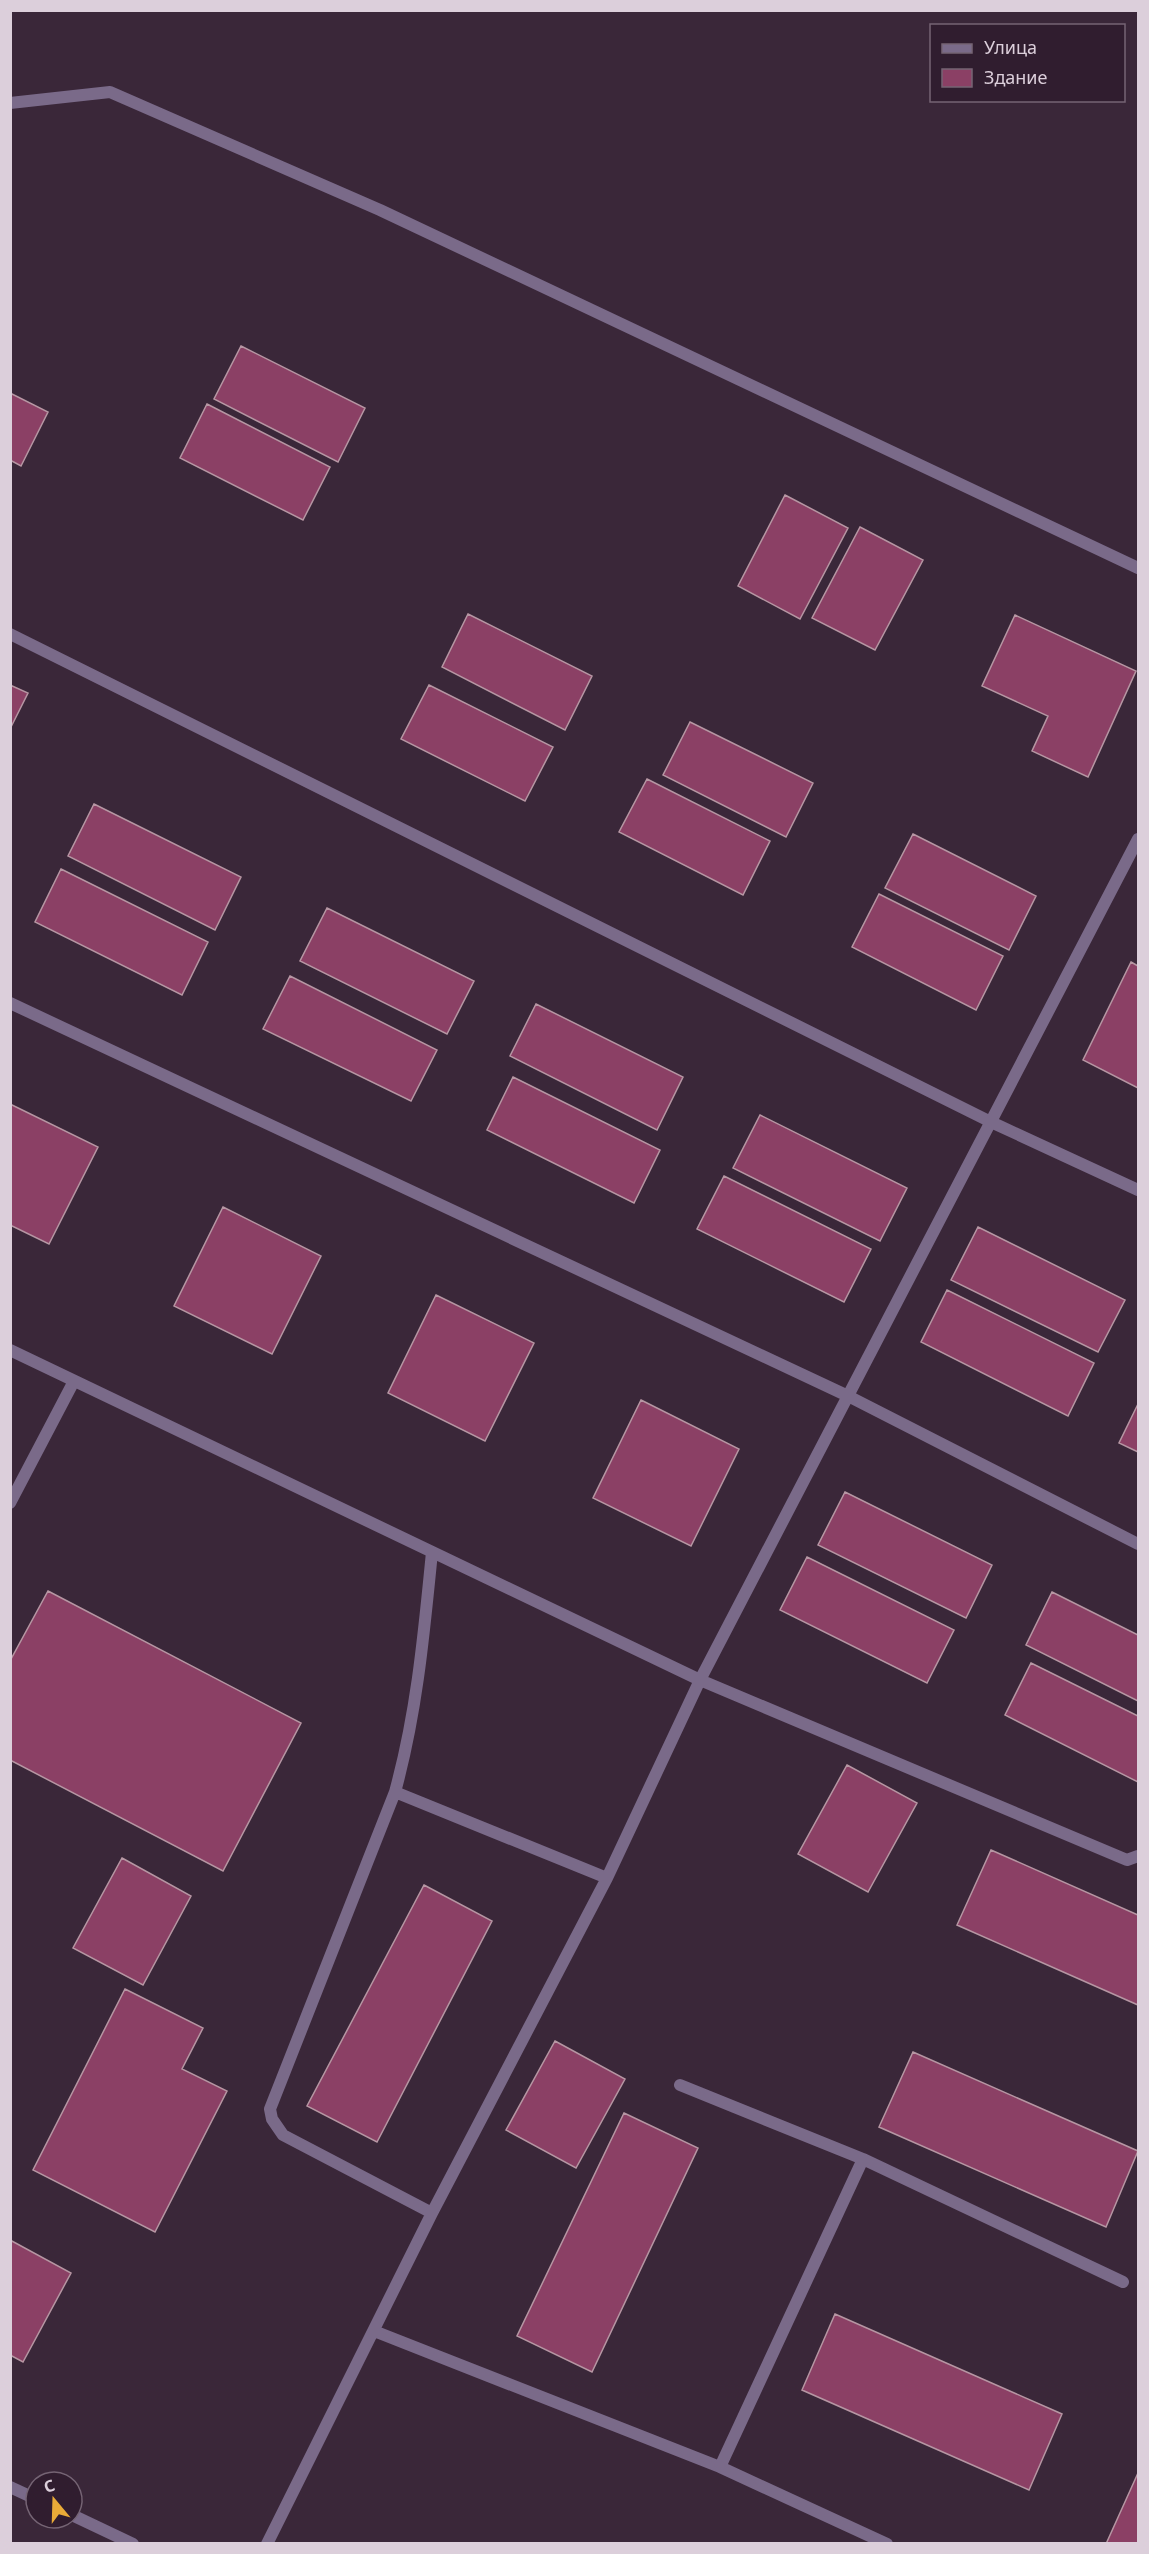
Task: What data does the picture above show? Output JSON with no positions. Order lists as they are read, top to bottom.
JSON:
{
  "legend": ["Улица", "Здание"],
  "north": "top"
}
